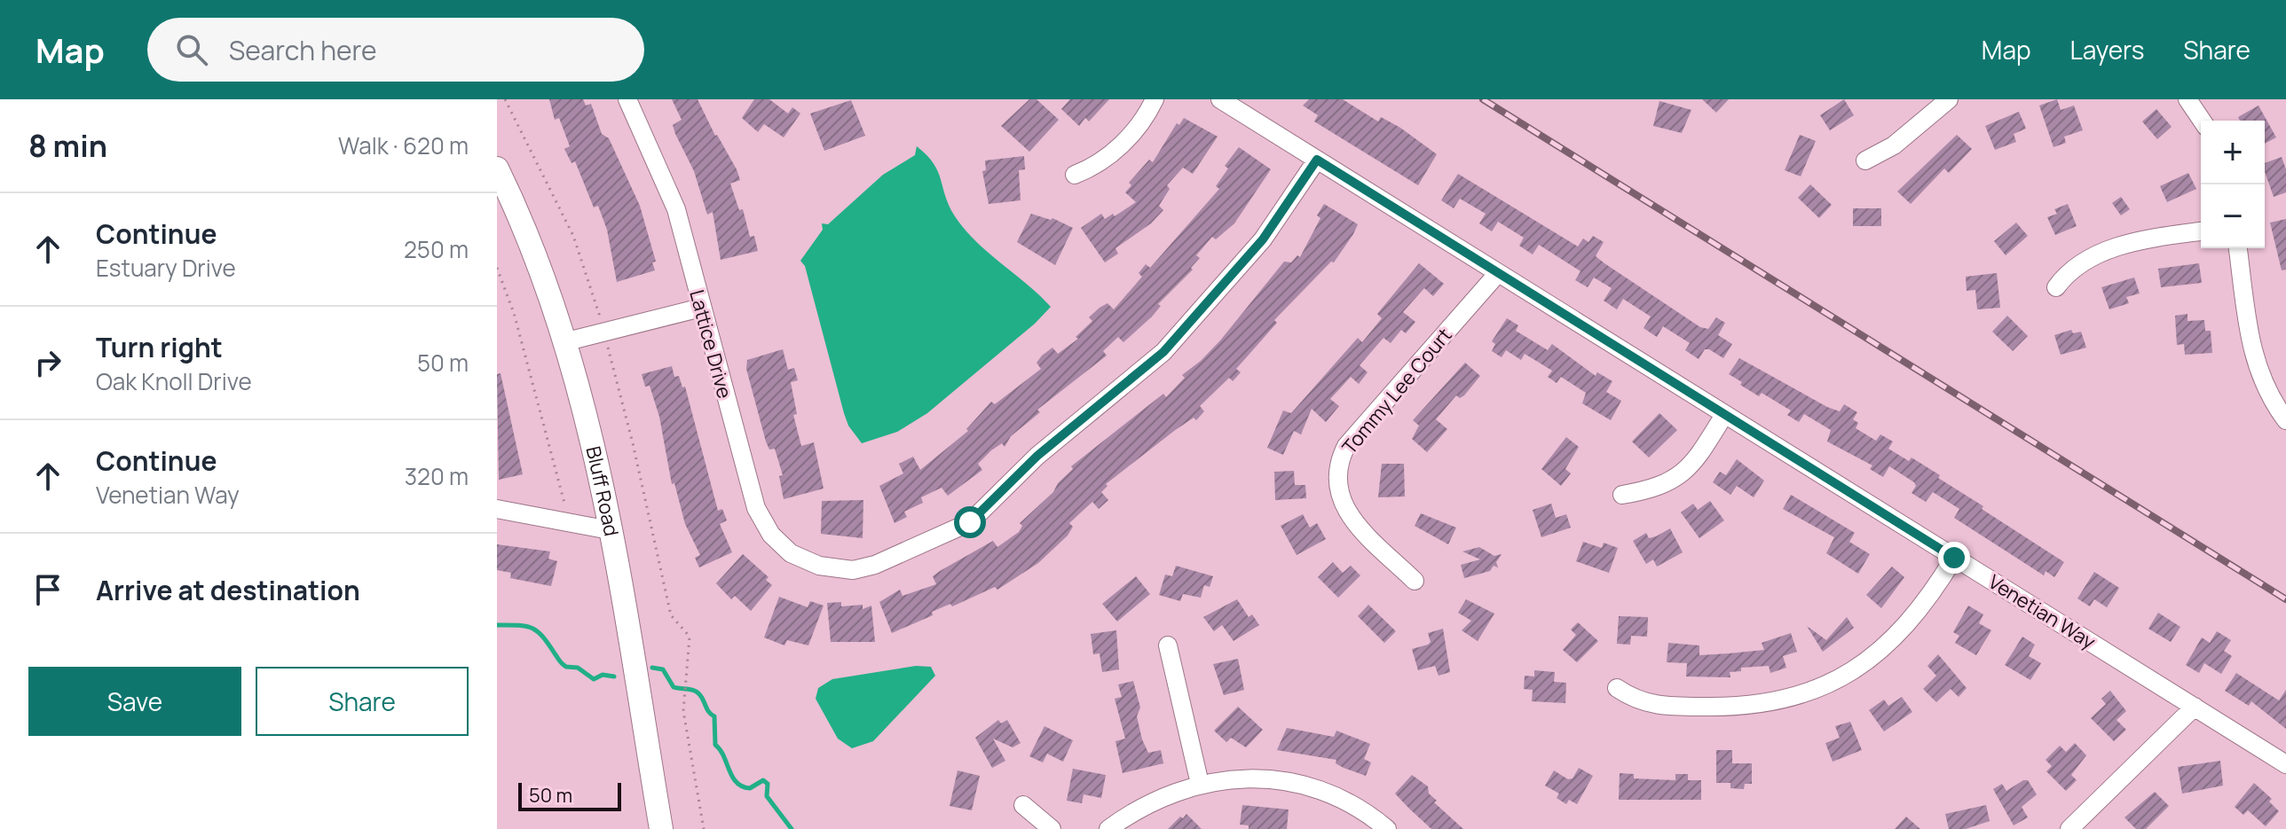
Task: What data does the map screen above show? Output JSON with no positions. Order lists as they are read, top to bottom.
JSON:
{
  "streets": {
    "main road": ["Bluff Road"],
    "street": ["Lattice Drive", "Tommy Lee Court", "Venetian Way"]
  },
  "crossings": [
    ["Lattice Drive", "Venetian Way"],
    ["Tommy Lee Court", "Venetian Way"]
  ],
  "scale_bar": "50 m",
  "page": {
    "header": "Map",
    "search": "Search here",
    "nav": ["Map", "Layers", "Share"],
    "heading": ["8 min", "Walk · 620 m"],
    "map_buttons": ["+", "−"],
    "list": [
      ["Continue", "Estuary Drive", "250 m"],
      ["Turn right", "Oak Knoll Drive", "50 m"],
      ["Continue", "Venetian Way", "320 m"],
      "Arrive at destination"
    ],
    "buttons": ["Save", "Share"],
    "scale": "50 m"
  }
}
